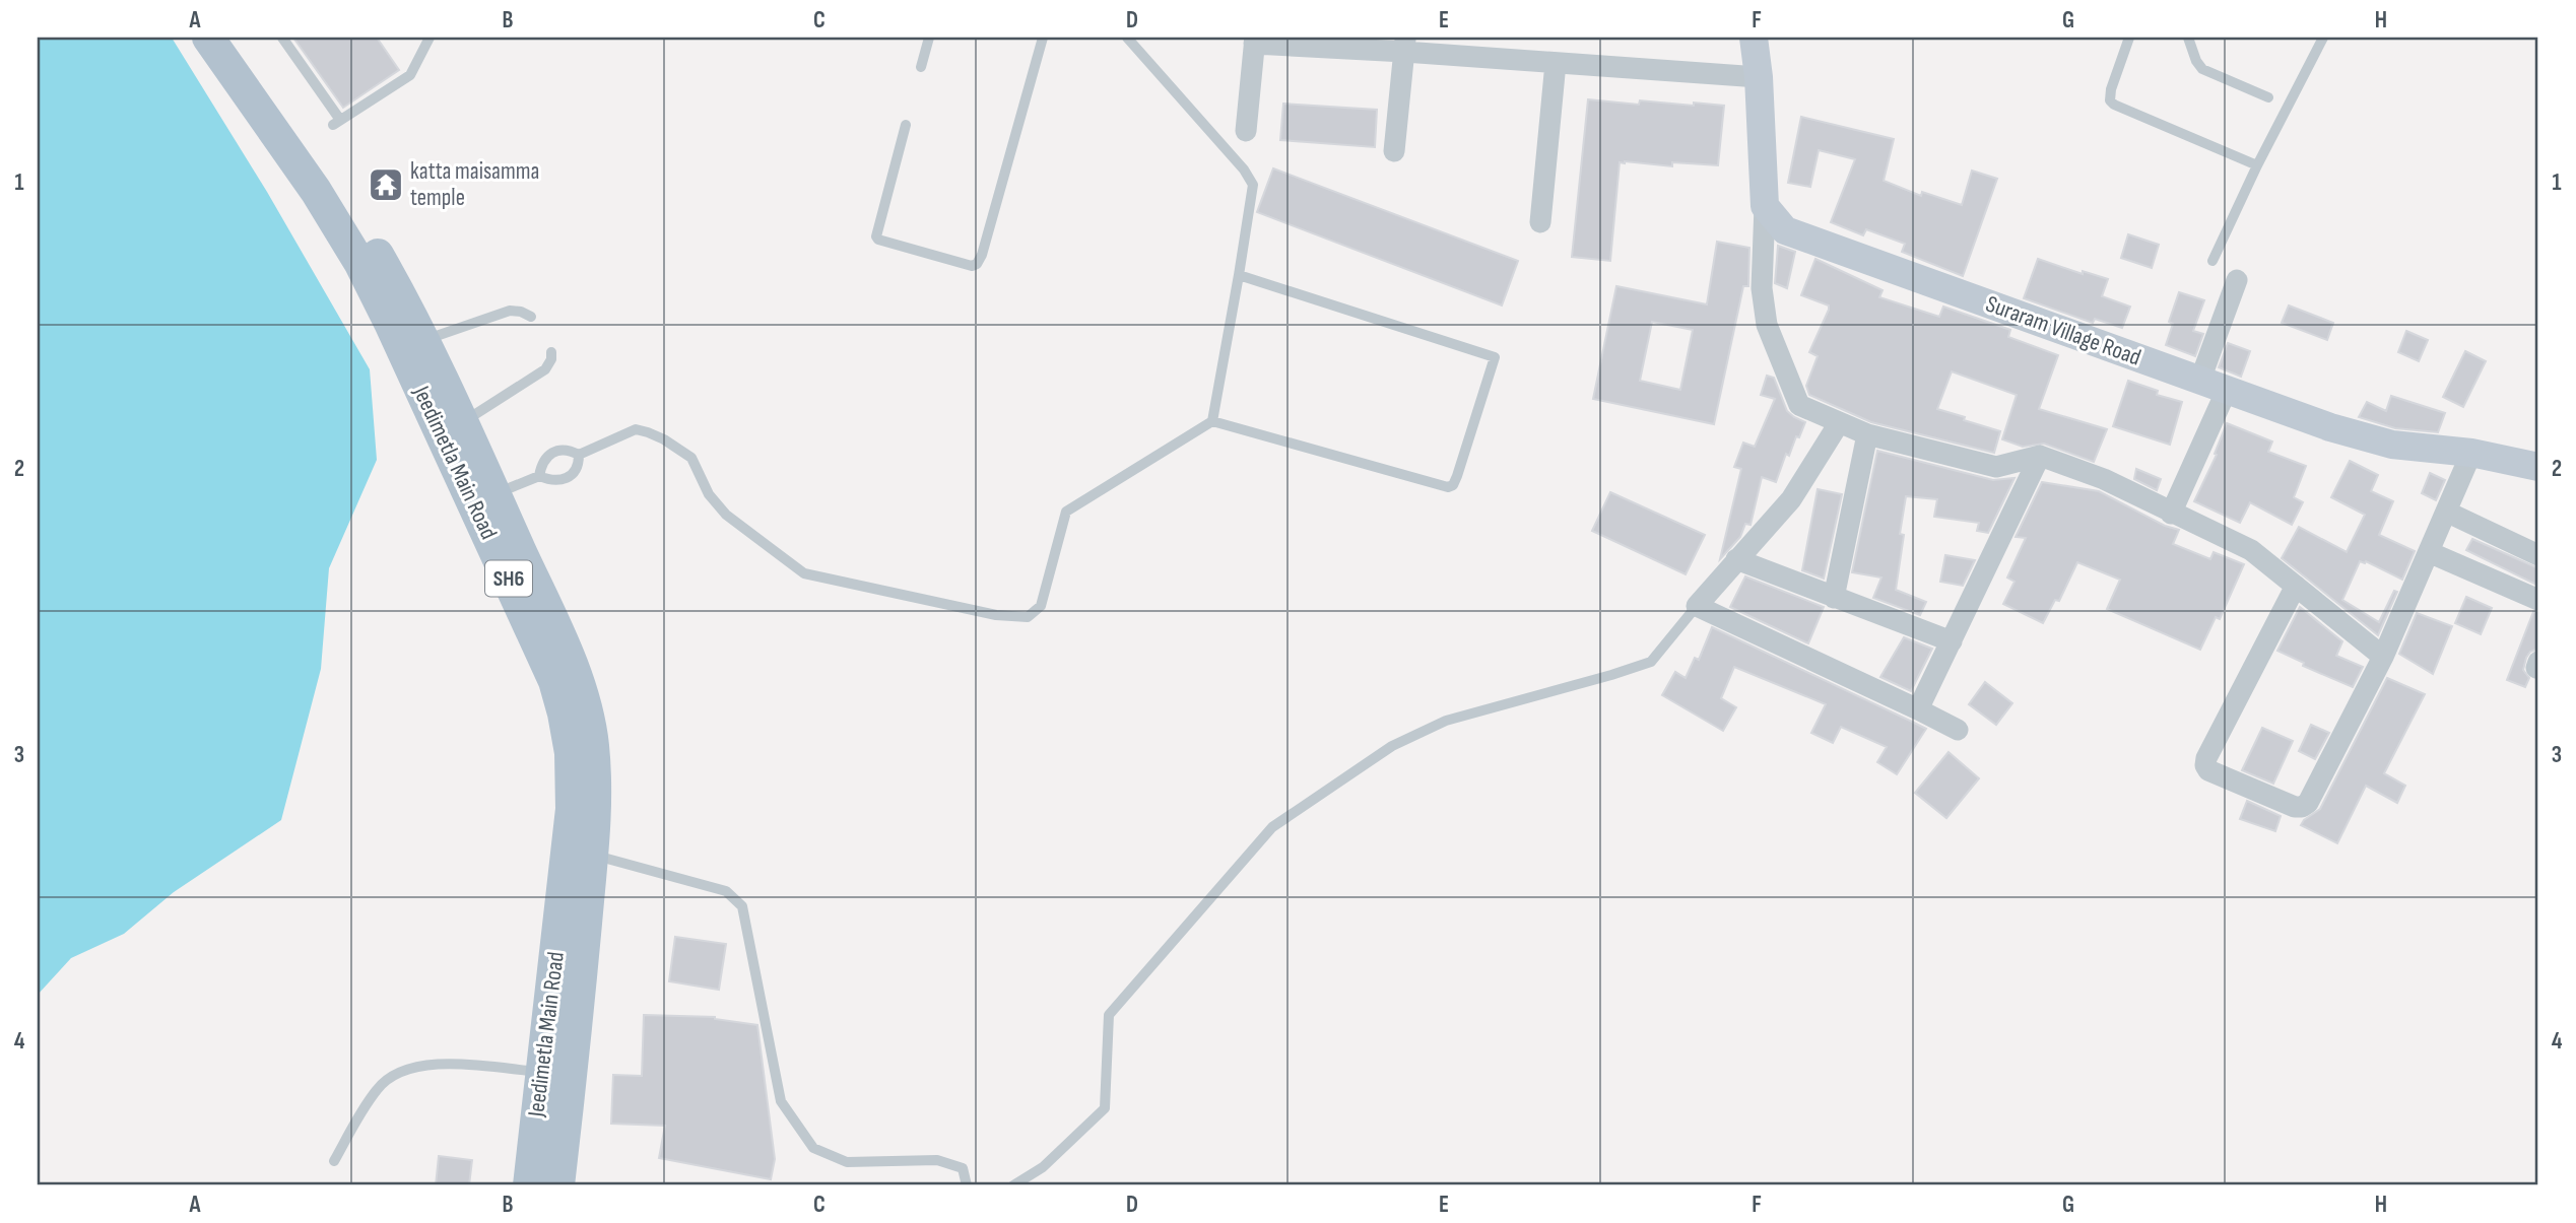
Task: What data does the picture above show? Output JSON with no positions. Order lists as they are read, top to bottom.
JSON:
{
  "streets": {
    "main road": ["Suraram Village Road", "Jeedimetla Main Road", "SH6"]
  },
  "places": {
    "temple": ["katta maisamma temple"]
  },
  "grid": {
    "columns": [
      "A",
      "B",
      "C",
      "D",
      "E",
      "F",
      "G",
      "H"
    ],
    "rows": [
      "1",
      "2",
      "3",
      "4"
    ]
  }
}
